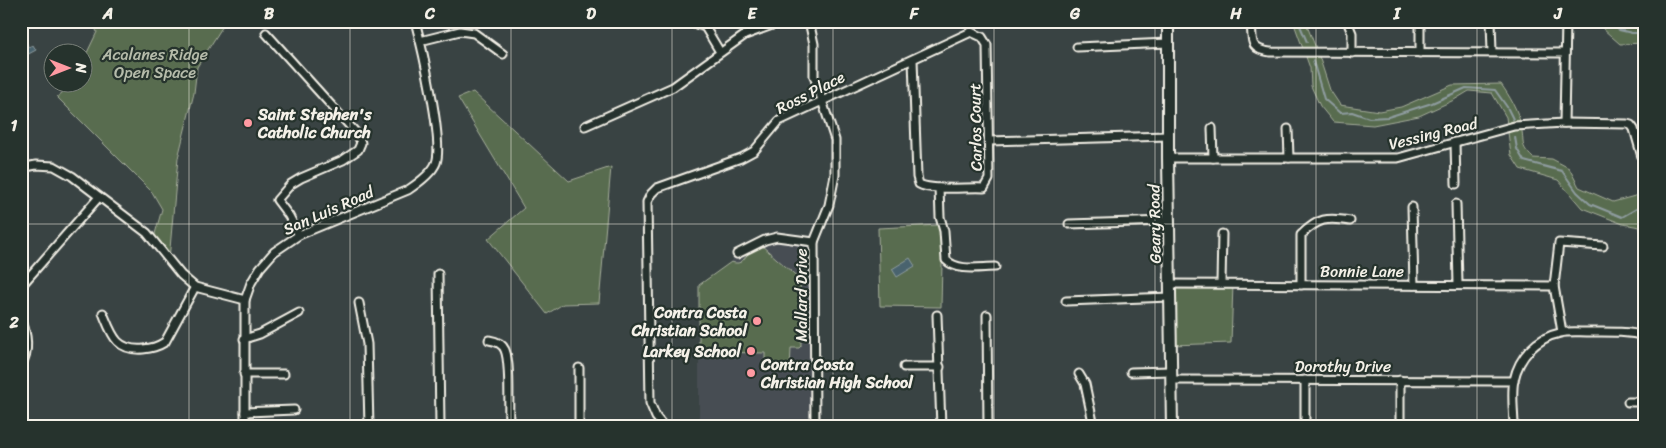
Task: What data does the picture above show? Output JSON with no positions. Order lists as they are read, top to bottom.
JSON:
{
  "streets": {
    "main road": ["Geary Road"],
    "street": [
      "Ross Place",
      "Carlos Court",
      "Vessing Road",
      "San Luis Road",
      "Bonnie Lane",
      "Mallard Drive",
      "Dorothy Drive"
    ]
  },
  "crossings": [
    ["Ross Place", "Carlos Court"],
    ["Ross Place", "Mallard Drive"],
    ["Vessing Road", "Geary Road"],
    ["Geary Road", "Bonnie Lane"],
    ["Geary Road", "Dorothy Drive"]
  ],
  "parks": ["Acalanes Ridge Open Space"],
  "places": [
    "Saint Stephen's Catholic Church",
    "Contra Costa Christian School",
    "Larkey School",
    "Contra Costa Christian High School"
  ],
  "north": "right",
  "grid": {
    "columns": [
      "A",
      "B",
      "C",
      "D",
      "E",
      "F",
      "G",
      "H",
      "I",
      "J"
    ],
    "rows": ["1", "2"]
  }
}
